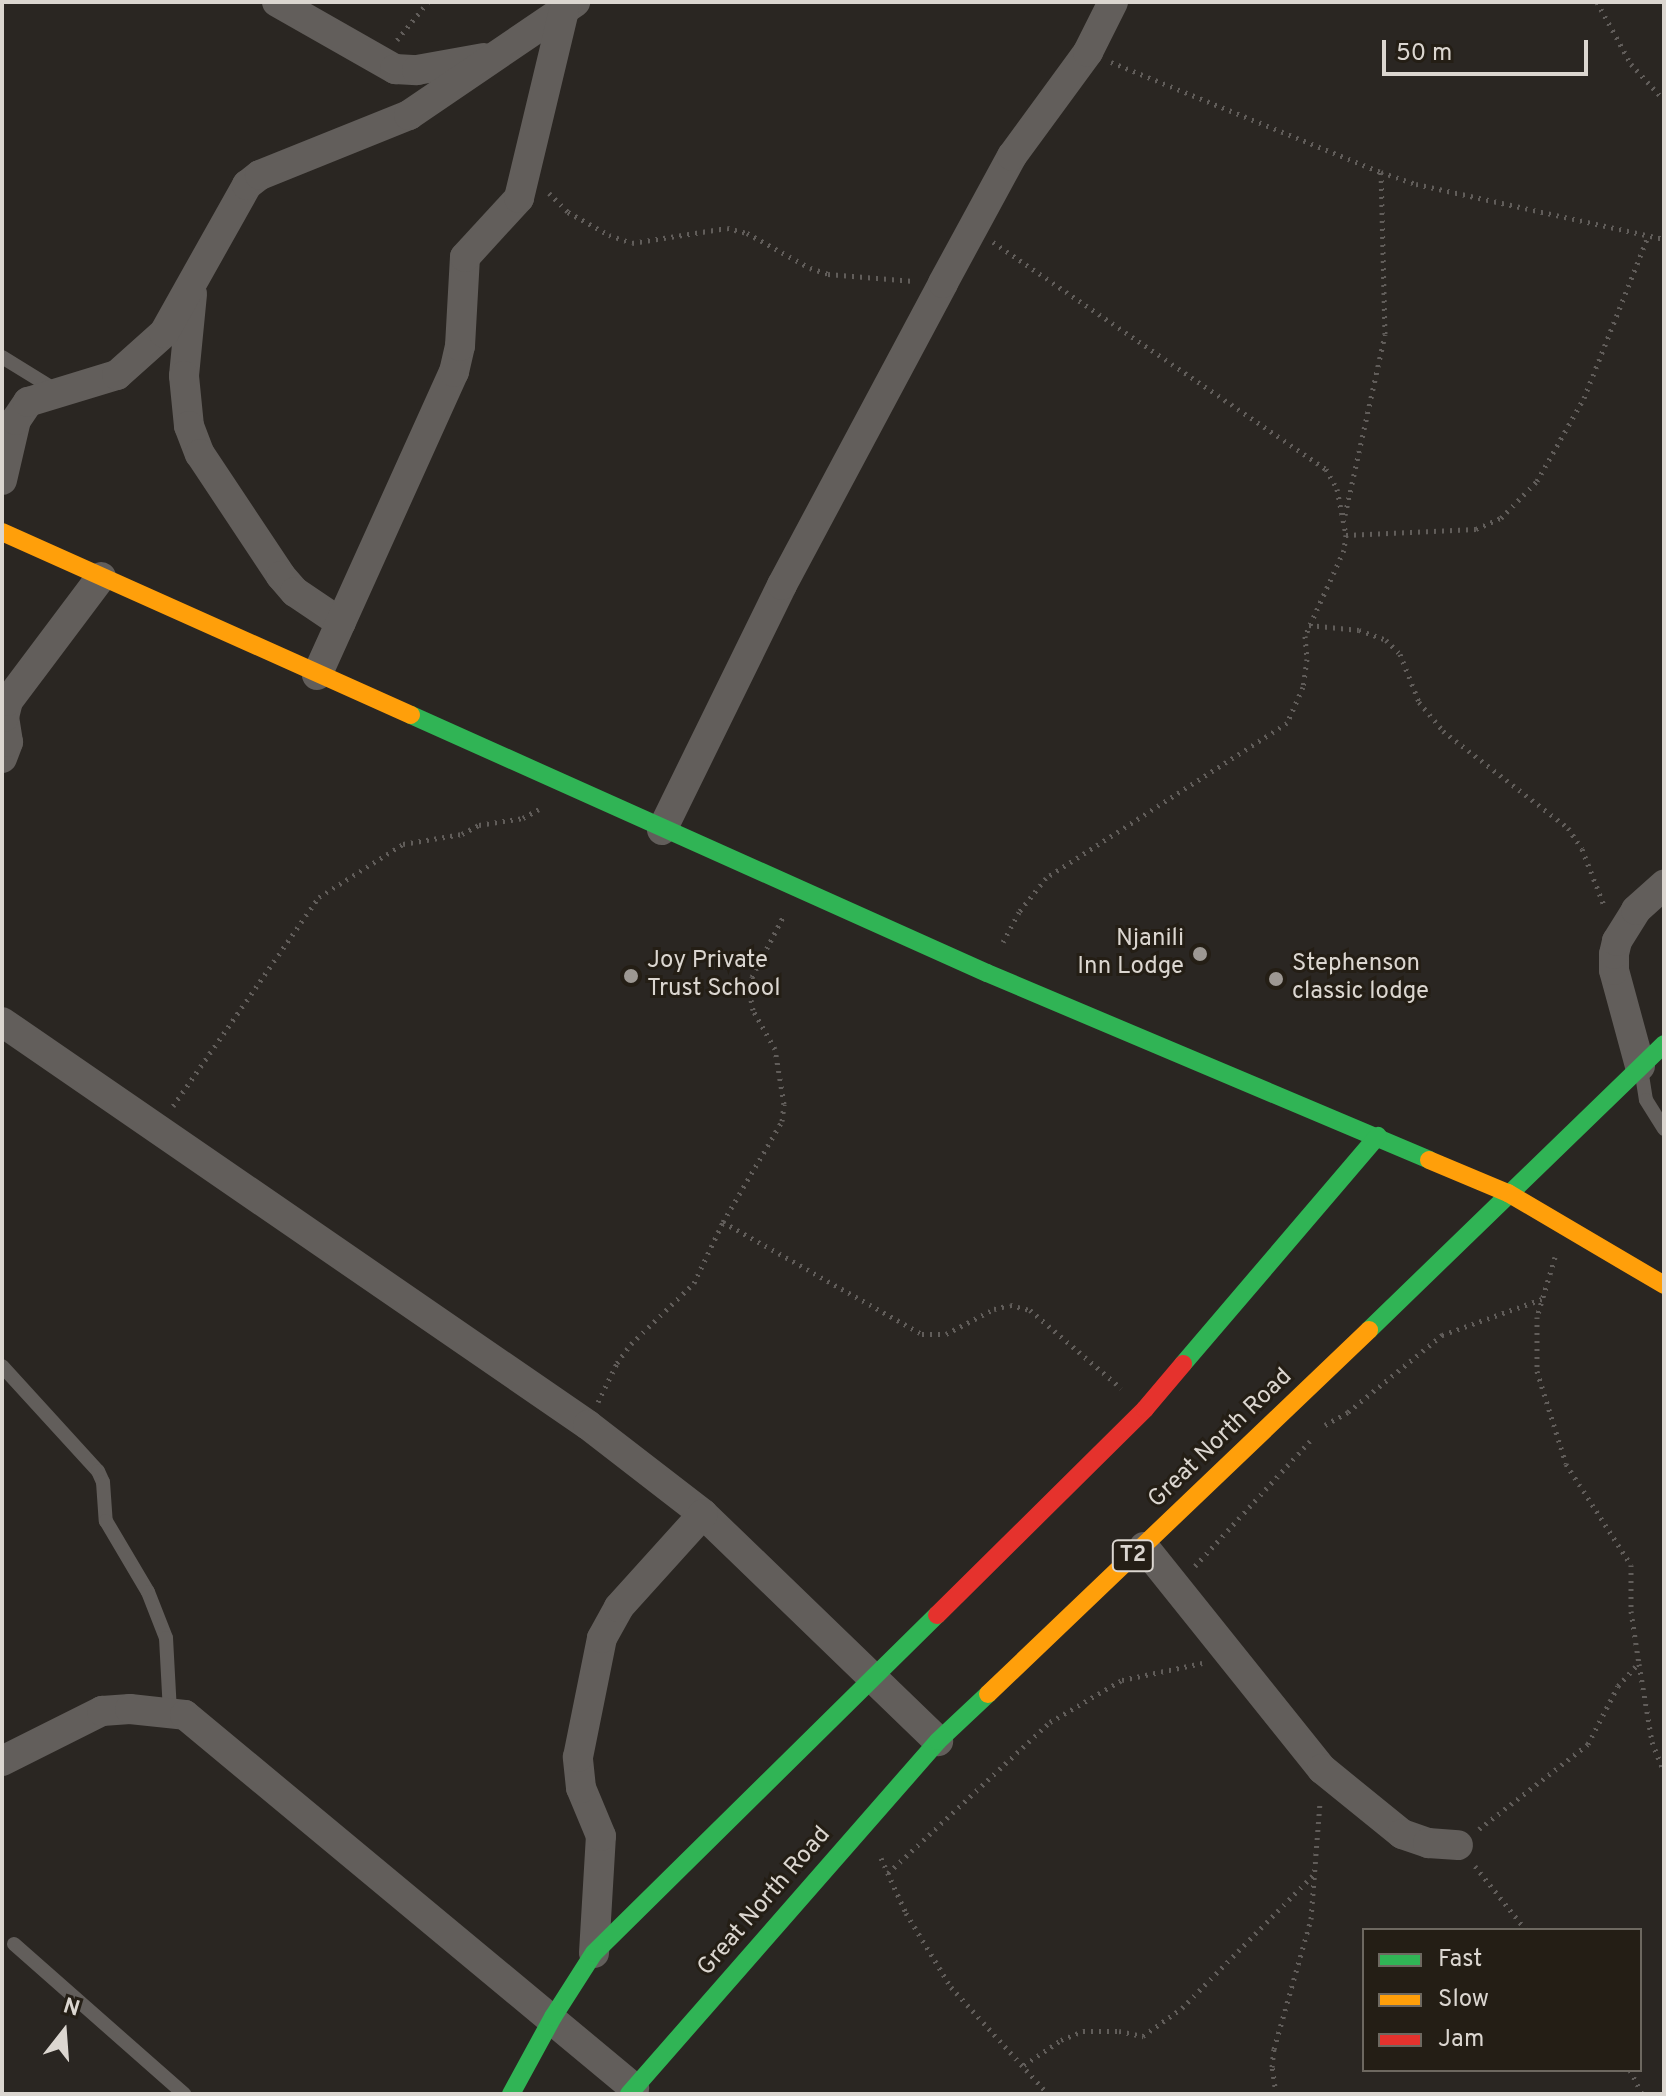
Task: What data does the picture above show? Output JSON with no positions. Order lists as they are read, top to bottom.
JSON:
{
  "streets": {
    "main road": ["Great North Road", "T2"]
  },
  "places": ["Njanili Inn Lodge", "Joy Private Trust School", "Stephenson classic lodge"],
  "legend": ["Fast", "Slow", "Jam"],
  "scale_bar": "50 m",
  "north": "top"
}
